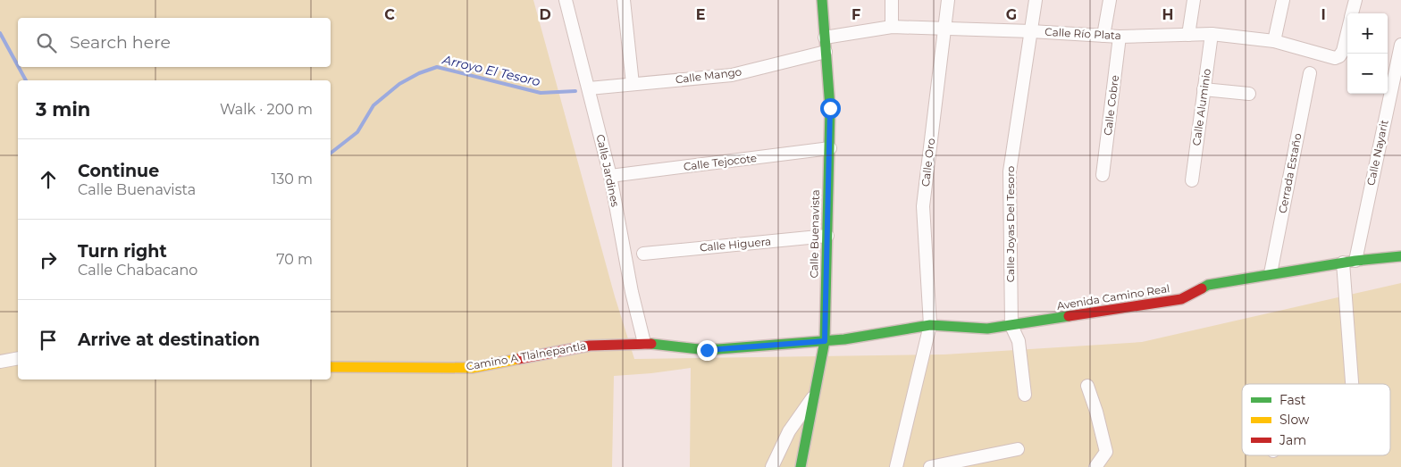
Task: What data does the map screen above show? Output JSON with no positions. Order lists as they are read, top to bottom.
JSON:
{
  "streets": {
    "street": [
      "Calle Río Plata",
      "Calle Mango",
      "Calle Cobre",
      "Calle Aluminio",
      "Calle Nayarit",
      "Calle Tejocote",
      "Calle Oro",
      "Calle Jardines",
      "Cerrada Estaño",
      "Calle Joyas Del Tesoro",
      "Calle Buenavista",
      "Calle Higuera",
      "Avenida Camino Real",
      "Camino A Tlalnepantla"
    ]
  },
  "crossings": [
    ["Calle Río Plata", "Calle Cobre"],
    ["Calle Río Plata", "Calle Aluminio"],
    ["Calle Río Plata", "Calle Oro"],
    ["Calle Río Plata", "Calle Joyas Del Tesoro"],
    ["Calle Río Plata", "Calle Buenavista"],
    ["Calle Mango", "Calle Jardines"],
    ["Calle Mango", "Calle Buenavista"],
    ["Calle Nayarit", "Avenida Camino Real"],
    ["Calle Tejocote", "Calle Jardines"],
    ["Calle Tejocote", "Calle Buenavista"],
    ["Calle Oro", "Avenida Camino Real"],
    ["Calle Jardines", "Camino A Tlalnepantla"],
    ["Cerrada Estaño", "Avenida Camino Real"],
    ["Calle Joyas Del Tesoro", "Avenida Camino Real"],
    ["Calle Buenavista", "Calle Higuera"],
    ["Calle Buenavista", "Avenida Camino Real"],
    ["Calle Buenavista", "Camino A Tlalnepantla"],
    ["Avenida Camino Real", "Camino A Tlalnepantla"]
  ],
  "water": ["Arroyo El Tesoro"],
  "legend": ["Fast", "Slow", "Jam"],
  "page": {
    "map_buttons": ["+", "−"],
    "search": "Search here",
    "heading": ["3 min", "Walk · 200 m"],
    "list": [
      ["Continue", "Calle Buenavista", "130 m"],
      ["Turn right", "Calle Chabacano", "70 m"],
      "Arrive at destination"
    ]
  },
  "grid": {
    "columns": [
      "C",
      "D",
      "E",
      "F",
      "G",
      "H",
      "I"
    ]
  }
}
